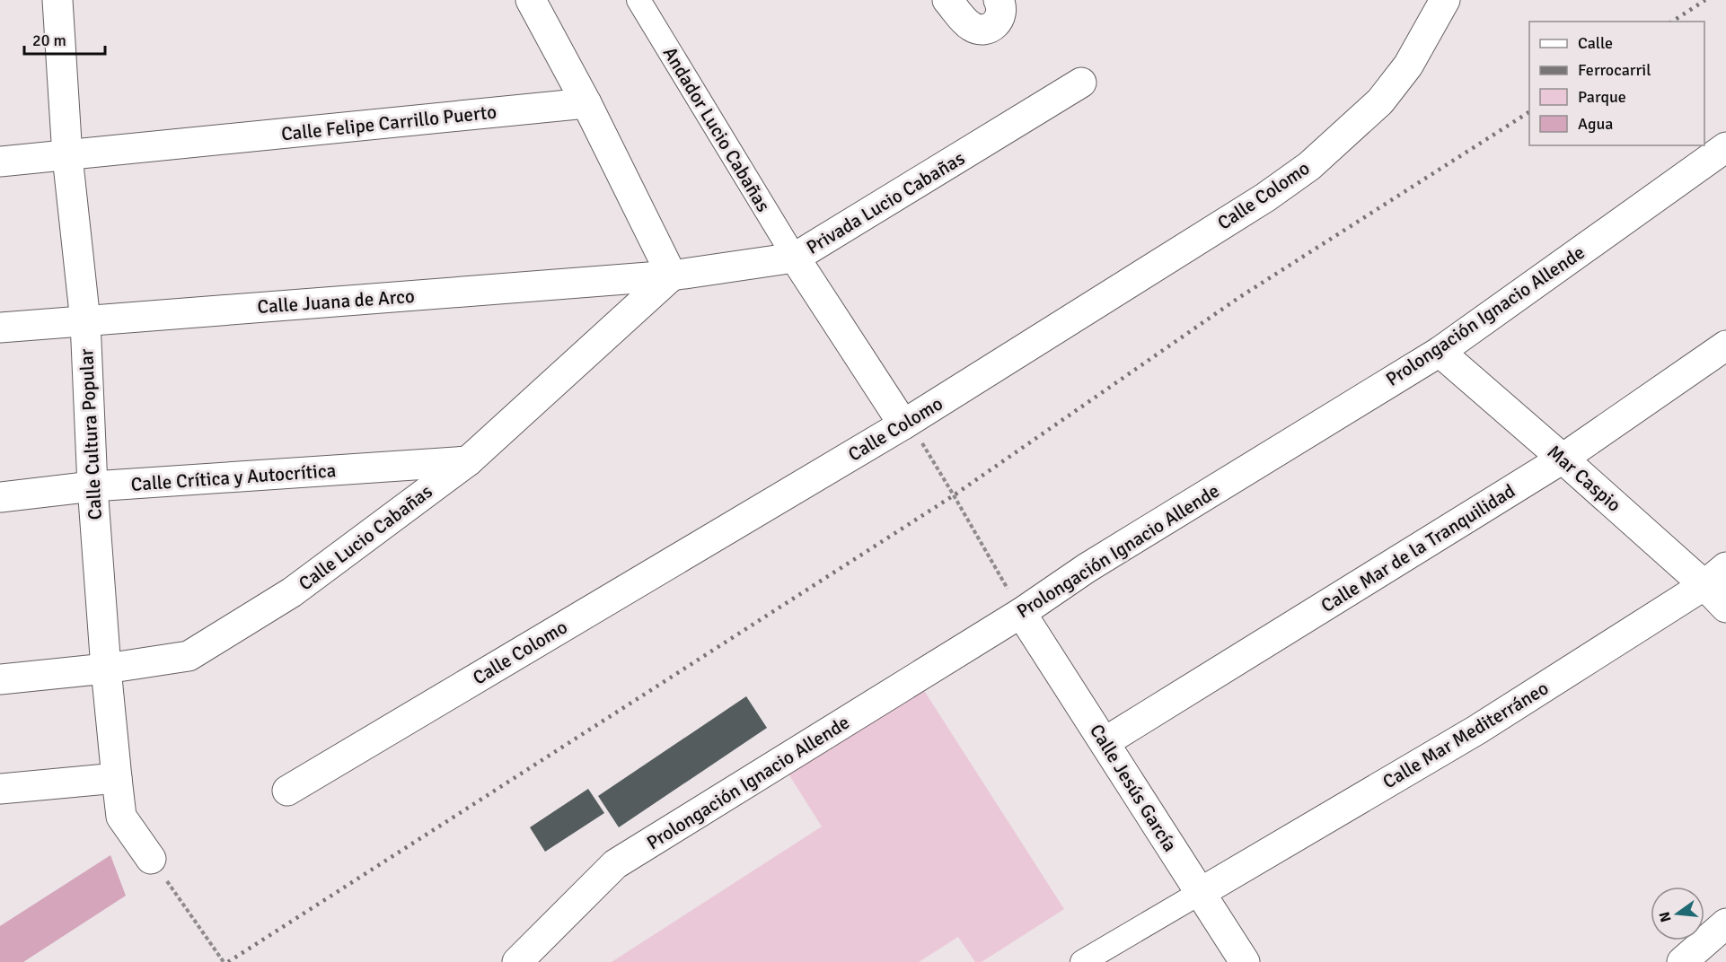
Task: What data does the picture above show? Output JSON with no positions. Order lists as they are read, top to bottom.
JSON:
{
  "streets": {
    "street": [
      "Calle Felipe Carrillo Puerto",
      "Andador Lucio Cabañas",
      "Calle Colomo",
      "Privada Lucio Cabañas",
      "Calle Juana de Arco",
      "Prolongación Ignacio Allende",
      "Calle Cultura Popular",
      "Calle Crítica y Autocrítica",
      "Mar Caspio",
      "Calle Lucio Cabañas",
      "Calle Mar de la Tranquilidad",
      "Calle Mar Mediterráneo",
      "Calle Jesús García"
    ]
  },
  "crossings": [
    ["Calle Felipe Carrillo Puerto", "Calle Cultura Popular"],
    ["Andador Lucio Cabañas", "Privada Lucio Cabañas"],
    ["Privada Lucio Cabañas", "Calle Juana de Arco"],
    ["Privada Lucio Cabañas", "Calle Lucio Cabañas"],
    ["Calle Juana de Arco", "Calle Cultura Popular"],
    ["Calle Juana de Arco", "Calle Lucio Cabañas"],
    ["Prolongación Ignacio Allende", "Mar Caspio"],
    ["Prolongación Ignacio Allende", "Calle Jesús García"],
    ["Calle Cultura Popular", "Calle Crítica y Autocrítica"],
    ["Calle Cultura Popular", "Calle Lucio Cabañas"],
    ["Calle Crítica y Autocrítica", "Calle Lucio Cabañas"],
    ["Mar Caspio", "Calle Mar de la Tranquilidad"],
    ["Mar Caspio", "Calle Mar Mediterráneo"],
    ["Calle Mar de la Tranquilidad", "Calle Jesús García"],
    ["Calle Mar Mediterráneo", "Calle Jesús García"]
  ],
  "legend": [
    "Calle",
    "Ferrocarril",
    "Parque",
    "Agua"
  ],
  "scale_bar": "20 m",
  "north": "left"
}
